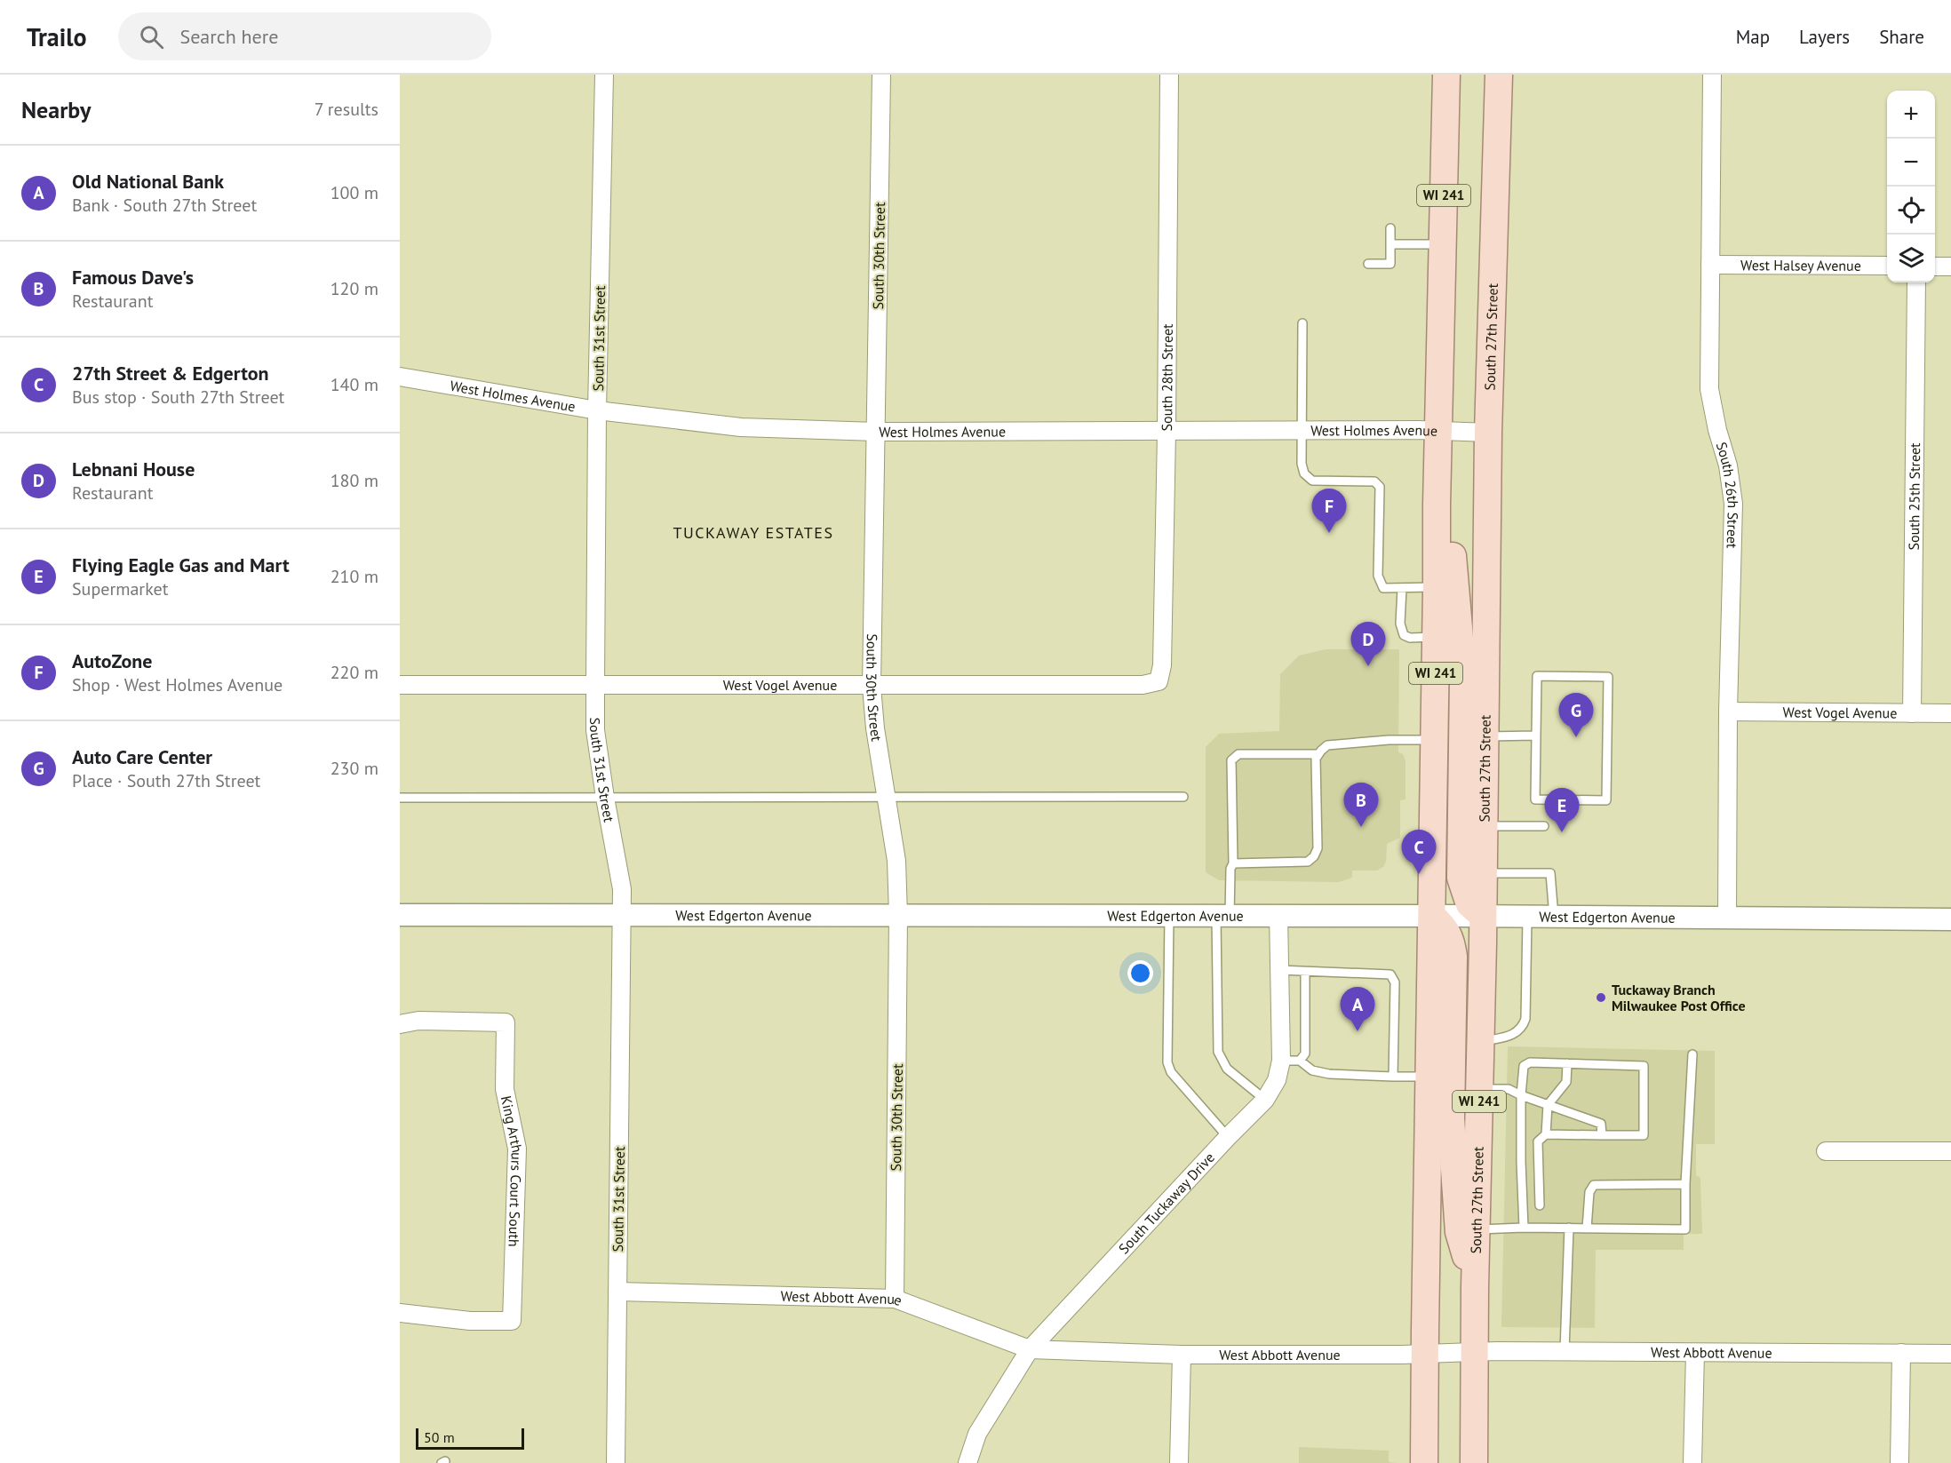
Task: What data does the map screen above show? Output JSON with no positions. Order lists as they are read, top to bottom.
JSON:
{
  "streets": {
    "main road": ["WI 241", "South 27th Street"],
    "street": [
      "South 30th Street",
      "West Halsey Avenue",
      "South 31st Street",
      "South 28th Street",
      "West Holmes Avenue",
      "South 26th Street",
      "South 25th Street",
      "West Vogel Avenue",
      "West Edgerton Avenue",
      "King Arthurs Court South",
      "South Tuckaway Drive",
      "West Abbott Avenue"
    ]
  },
  "crossings": [
    ["WI 241", "West Holmes Avenue"],
    ["WI 241", "West Edgerton Avenue"],
    ["WI 241", "West Abbott Avenue"],
    ["South 30th Street", "West Holmes Avenue"],
    ["South 30th Street", "West Vogel Avenue"],
    ["South 30th Street", "West Edgerton Avenue"],
    ["South 30th Street", "West Abbott Avenue"],
    ["West Halsey Avenue", "South 26th Street"],
    ["South 27th Street", "West Holmes Avenue"],
    ["South 27th Street", "West Edgerton Avenue"],
    ["South 27th Street", "West Abbott Avenue"],
    ["South 31st Street", "West Holmes Avenue"],
    ["South 31st Street", "West Vogel Avenue"],
    ["South 31st Street", "West Edgerton Avenue"],
    ["South 31st Street", "West Abbott Avenue"],
    ["South 28th Street", "West Holmes Avenue"],
    ["South 28th Street", "West Vogel Avenue"],
    ["South 26th Street", "West Vogel Avenue"],
    ["South 26th Street", "West Edgerton Avenue"],
    ["South 25th Street", "West Vogel Avenue"],
    ["West Edgerton Avenue", "South Tuckaway Drive"],
    ["South Tuckaway Drive", "West Abbott Avenue"]
  ],
  "districts": ["TUCKAWAY ESTATES"],
  "places": ["Tuckaway Branch Milwaukee Post Office"],
  "scale_bar": "50 m",
  "page": {
    "header": "Trailo",
    "search": "Search here",
    "nav": ["Map", "Layers", "Share"],
    "heading": ["Nearby", "7 results"],
    "map_buttons": ["+", "−"],
    "list": [
      {
        "mark": "A",
        "name": "Old National Bank",
        "note": "Bank · South 27th Street",
        "value": "100 m"
      },
      {
        "mark": "B",
        "name": "Famous Dave's",
        "note": "Restaurant",
        "value": "120 m"
      },
      {
        "mark": "C",
        "name": "27th Street & Edgerton",
        "note": "Bus stop · South 27th Street",
        "value": "140 m"
      },
      {
        "mark": "D",
        "name": "Lebnani House",
        "note": "Restaurant",
        "value": "180 m"
      },
      {
        "mark": "E",
        "name": "Flying Eagle Gas and Mart",
        "note": "Supermarket",
        "value": "210 m"
      },
      {
        "mark": "F",
        "name": "AutoZone",
        "note": "Shop · West Holmes Avenue",
        "value": "220 m"
      },
      {
        "mark": "G",
        "name": "Auto Care Center",
        "note": "Place · South 27th Street",
        "value": "230 m"
      }
    ],
    "pins": [
      "F",
      "D",
      "G",
      "B",
      "E",
      "C",
      "A"
    ],
    "scale": "50 m"
  }
}
